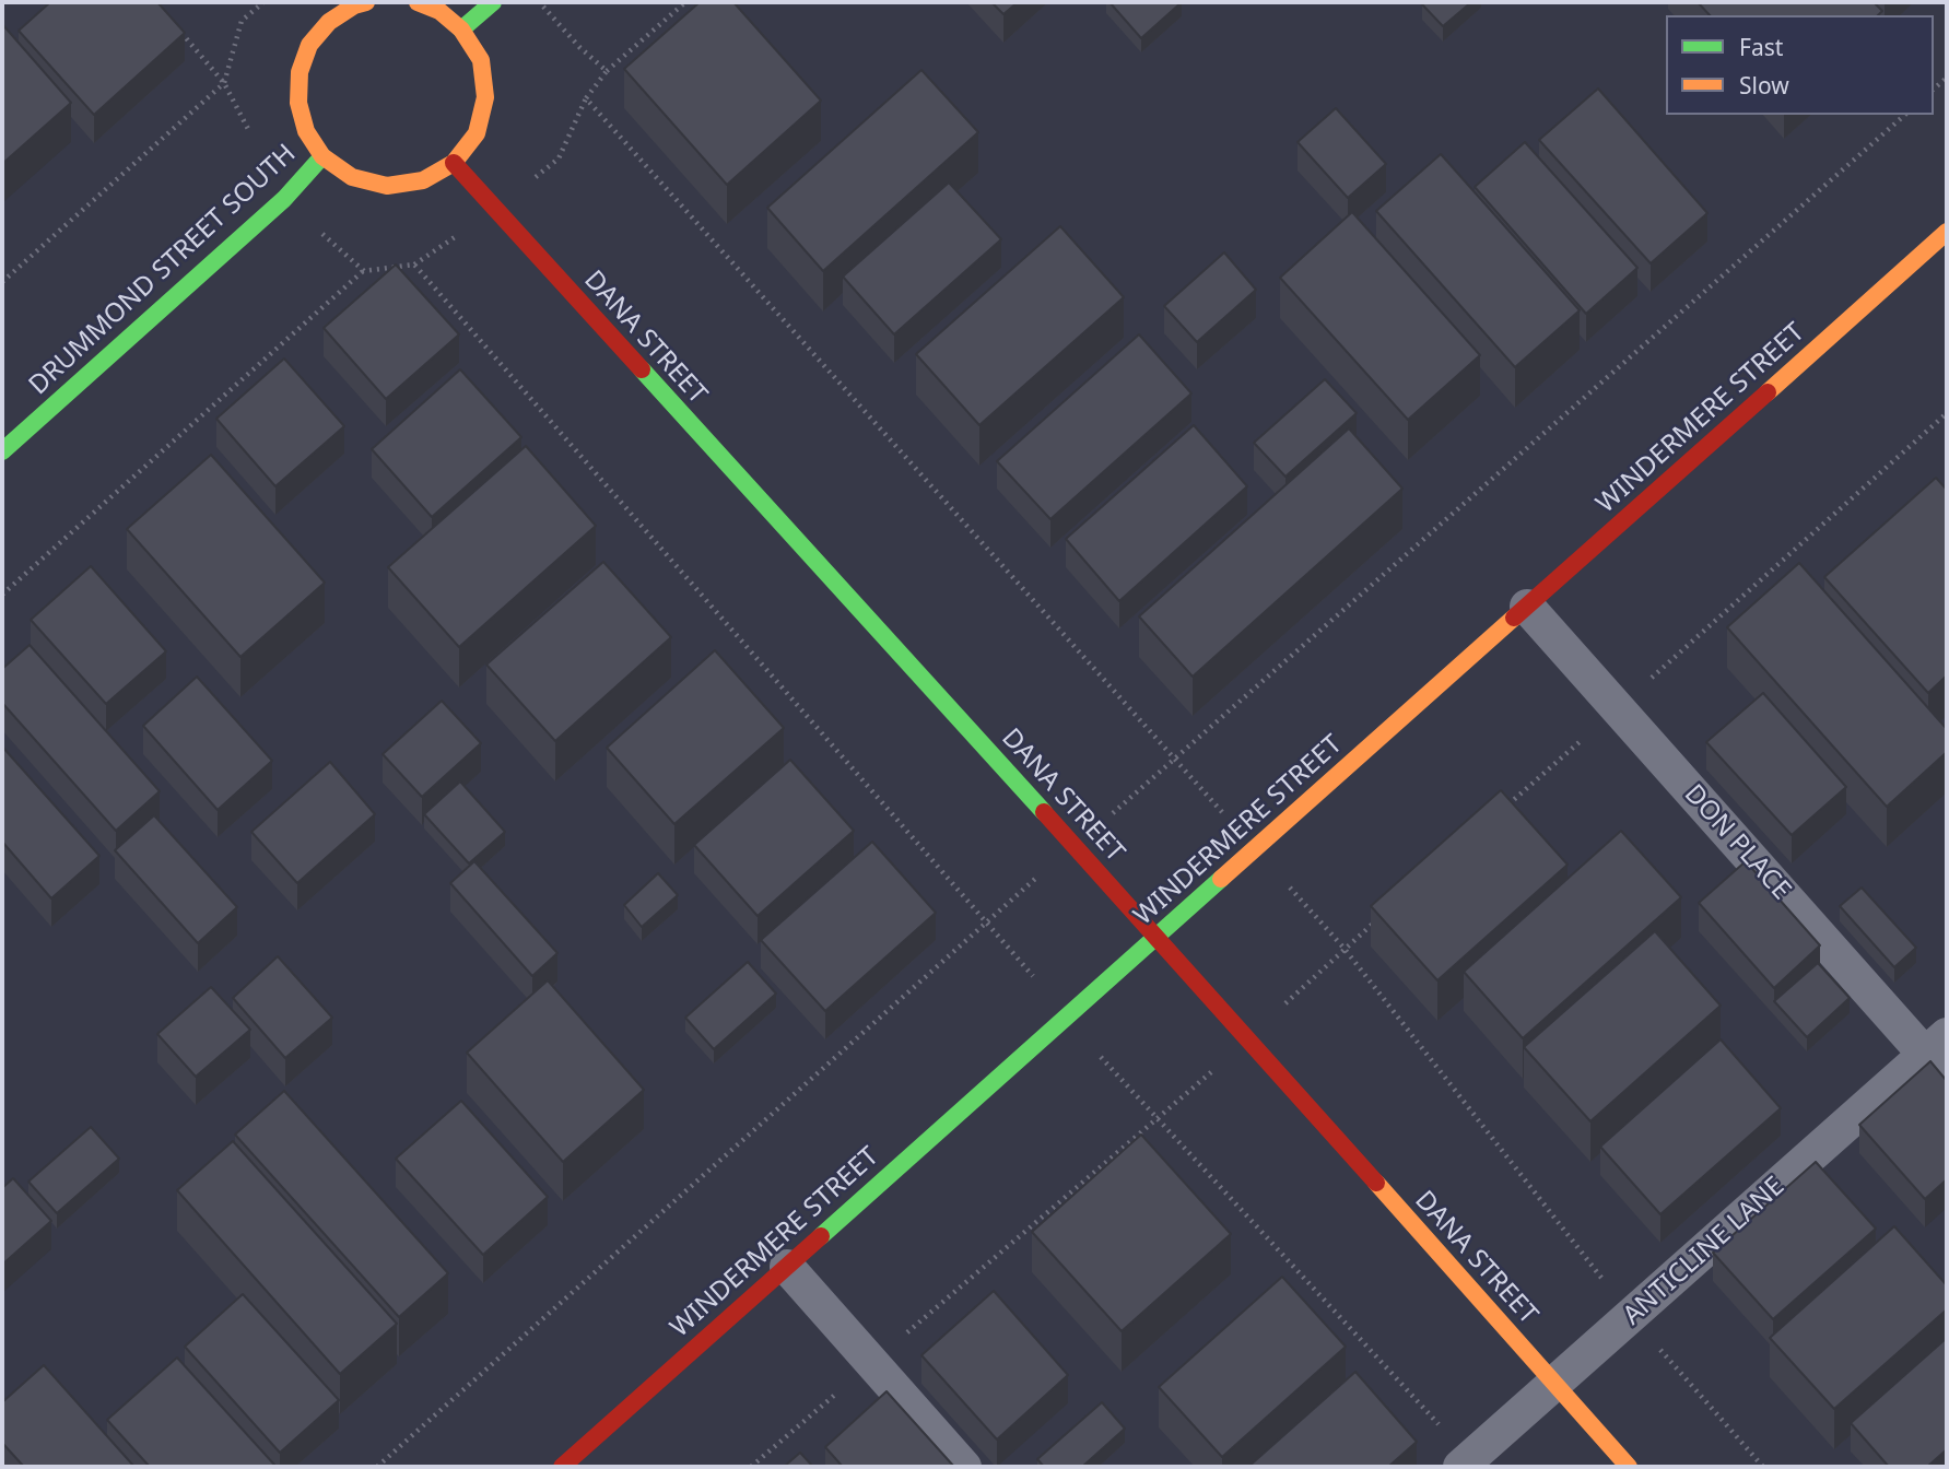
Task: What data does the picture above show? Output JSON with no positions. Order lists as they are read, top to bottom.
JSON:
{
  "streets": {
    "street": ["DRUMMOND STREET SOUTH", "DANA STREET", "WINDERMERE STREET"],
    "lane": ["DON PLACE", "ANTICLINE LANE"]
  },
  "crossings": [
    ["DANA STREET", "WINDERMERE STREET"],
    ["DANA STREET", "ANTICLINE LANE"],
    ["WINDERMERE STREET", "DON PLACE"],
    ["DON PLACE", "ANTICLINE LANE"]
  ],
  "legend": ["Fast", "Slow"]
}
